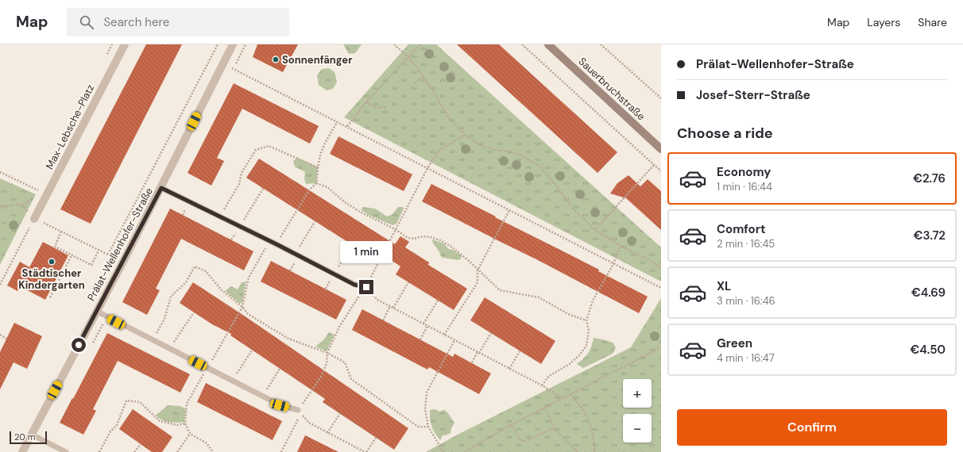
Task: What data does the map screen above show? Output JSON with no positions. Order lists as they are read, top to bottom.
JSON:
{
  "streets": {
    "street": ["Sauerbruchstraße", "Max-Lebsche-Platz", "Prälat-Wellenhofer-Straße"]
  },
  "places": ["Sonnenfänger", "Städtischer Kindergarten"],
  "scale_bar": "20 m",
  "page": {
    "header": "Map",
    "search": "Search here",
    "nav": ["Map", "Layers", "Share"],
    "banner": ["Prälat-Wellenhofer-Straße", "Josef-Sterr-Straße"],
    "heading": "Choose a ride",
    "list": [
      {
        "name": "Economy",
        "note": "1 min · 16:44",
        "value": "€2.76"
      },
      {
        "name": "Comfort",
        "note": "2 min · 16:45",
        "value": "€3.72"
      },
      {
        "name": "XL",
        "note": "3 min · 16:46",
        "value": "€4.69"
      },
      {
        "name": "Green",
        "note": "4 min · 16:47",
        "value": "€4.50"
      }
    ],
    "bubble": "1 min",
    "map_buttons": ["+", "−"],
    "buttons": "Confirm",
    "scale": "20 m"
  }
}
